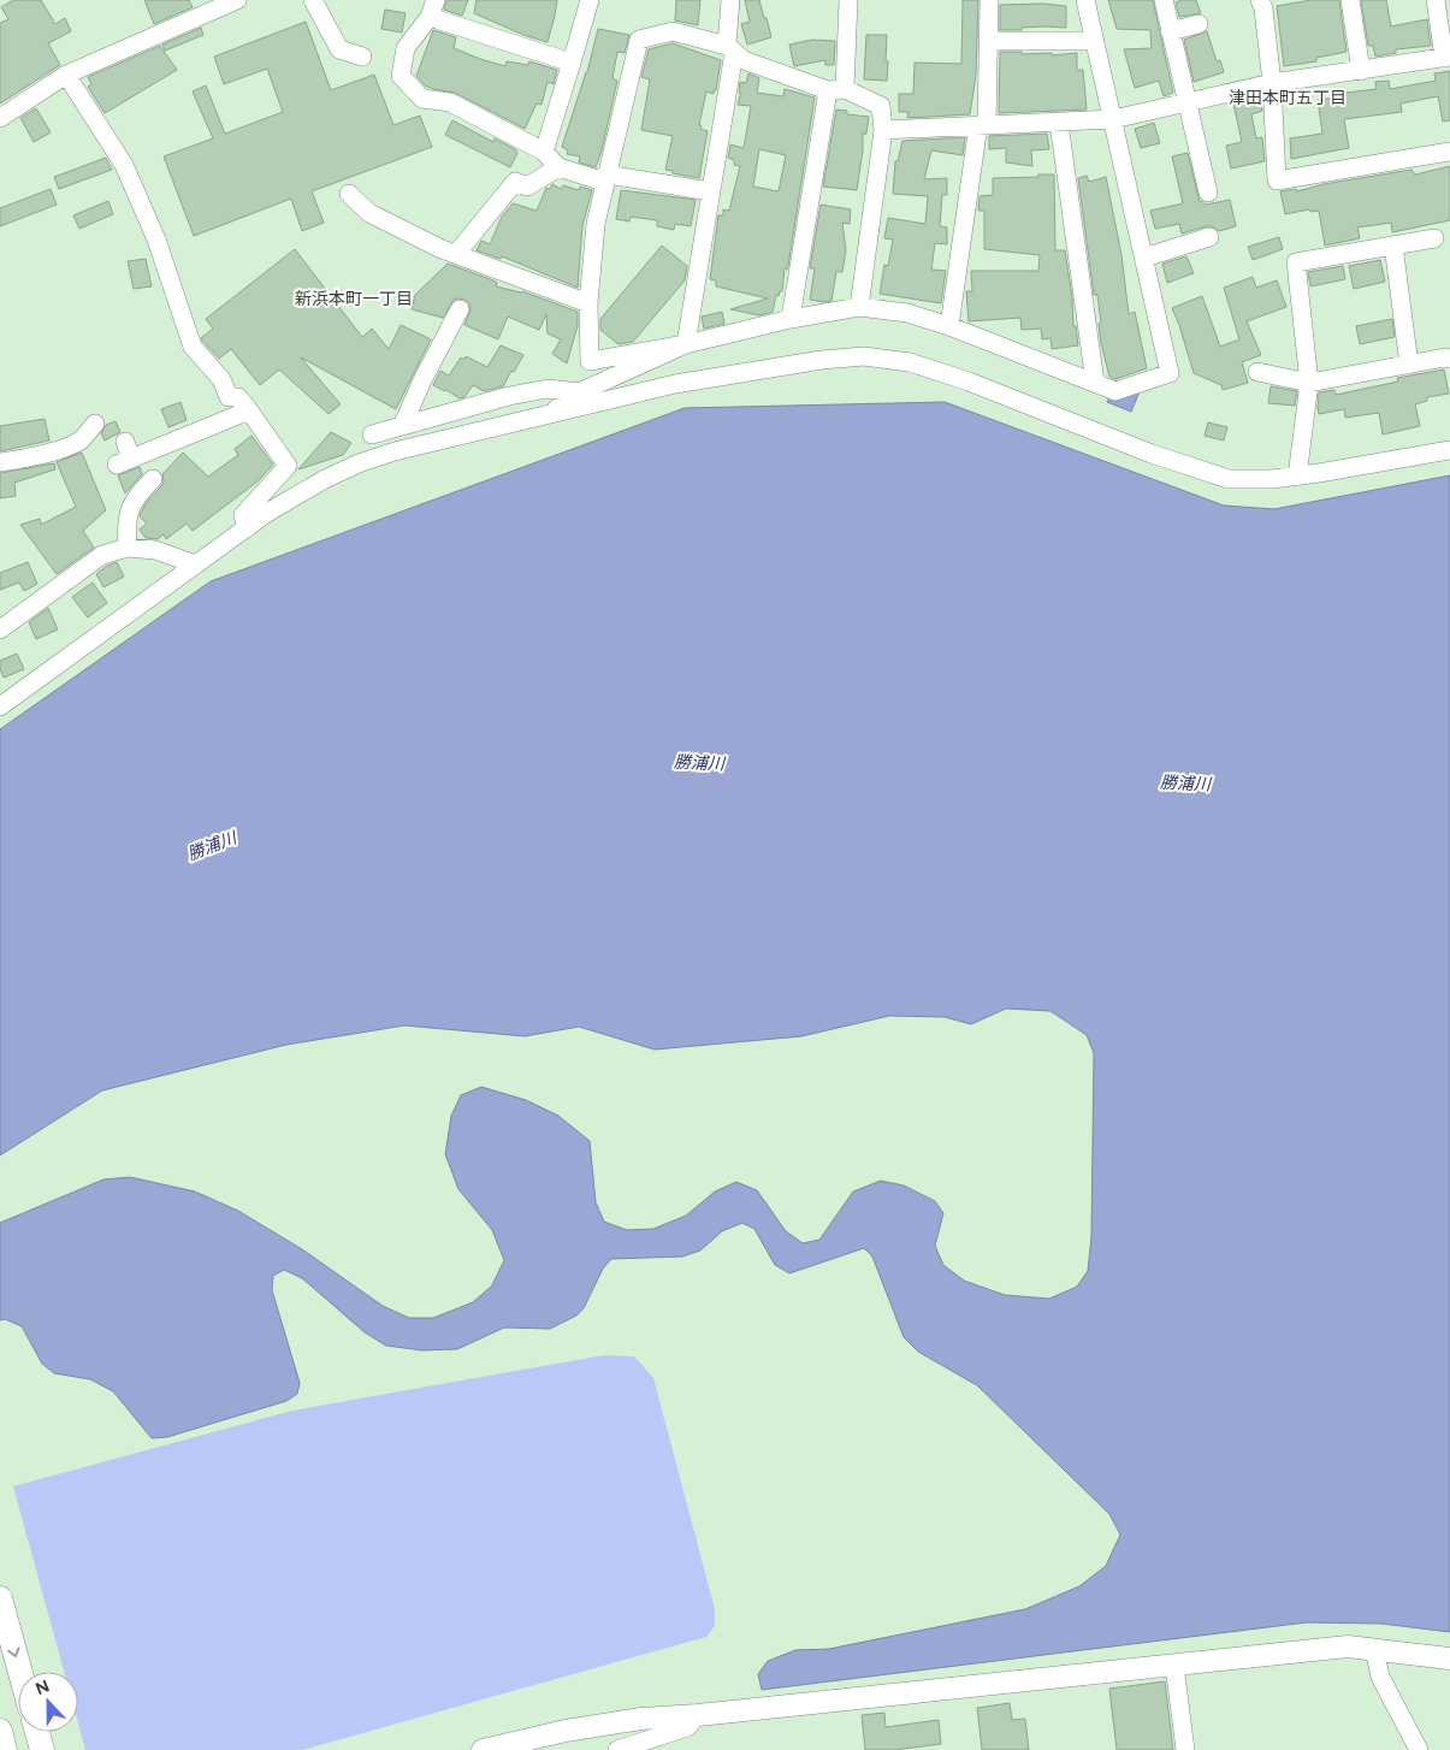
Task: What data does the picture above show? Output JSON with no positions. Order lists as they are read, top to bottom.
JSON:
{
  "districts": ["津田本町五丁目", "新浜本町一丁目"],
  "water": ["勝浦川"],
  "north": "top"
}
